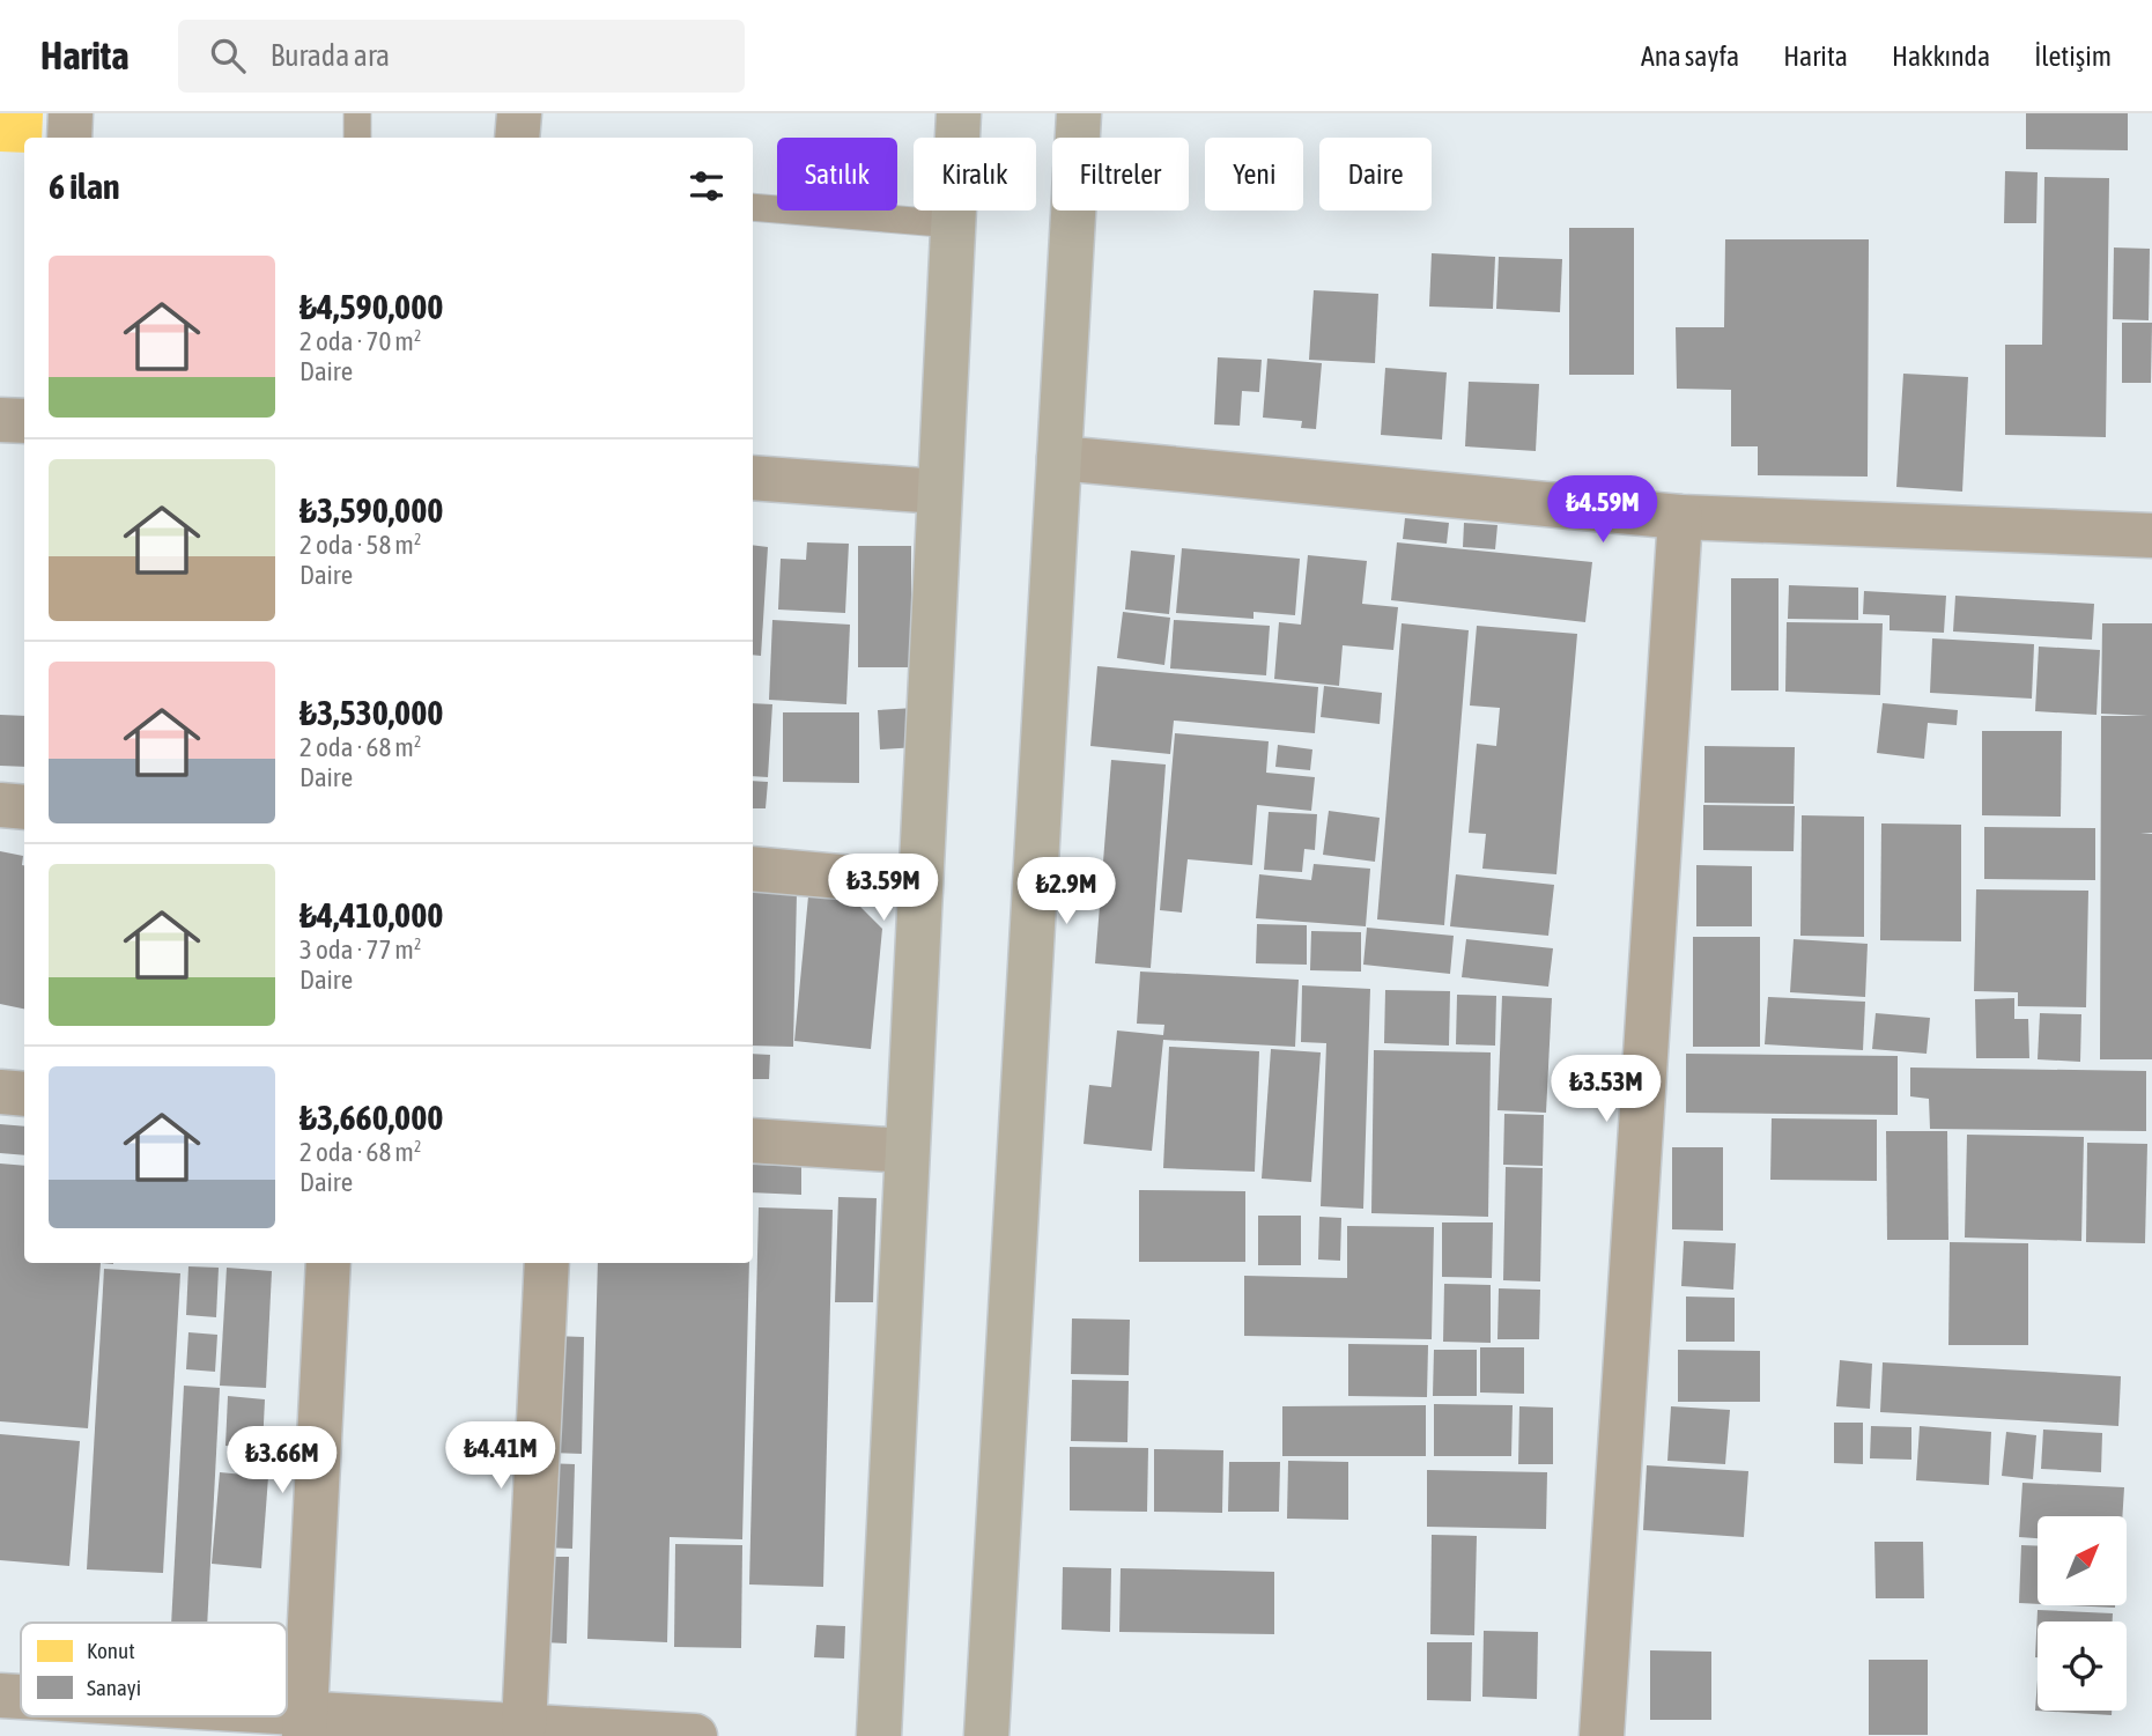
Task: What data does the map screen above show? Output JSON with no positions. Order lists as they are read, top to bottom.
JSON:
{
  "legend": ["Konut", "Sanayi"],
  "north": "top right",
  "page": {
    "header": "Harita",
    "search": "Burada ara",
    "nav": [
      "Ana sayfa",
      "Harita",
      "Hakkında",
      "İletişim"
    ],
    "chip": [
      "Satılık",
      "Kiralık",
      "Filtreler",
      "Yeni",
      "Daire"
    ],
    "heading": "6 ilan",
    "list": [
      {
        "name": "₺4,590,000",
        "note": "2 oda · 70 m² · Daire"
      },
      {
        "name": "₺3,590,000",
        "note": "2 oda · 58 m² · Daire"
      },
      {
        "name": "₺3,530,000",
        "note": "2 oda · 68 m² · Daire"
      },
      {
        "name": "₺4,410,000",
        "note": "3 oda · 77 m² · Daire"
      },
      {
        "name": "₺3,660,000",
        "note": "2 oda · 68 m² · Daire"
      }
    ],
    "price": [
      "₺4.59M",
      "₺3.59M",
      "₺2.9M",
      "₺3.53M",
      "₺4.41M",
      "₺3.66M"
    ]
  }
}
